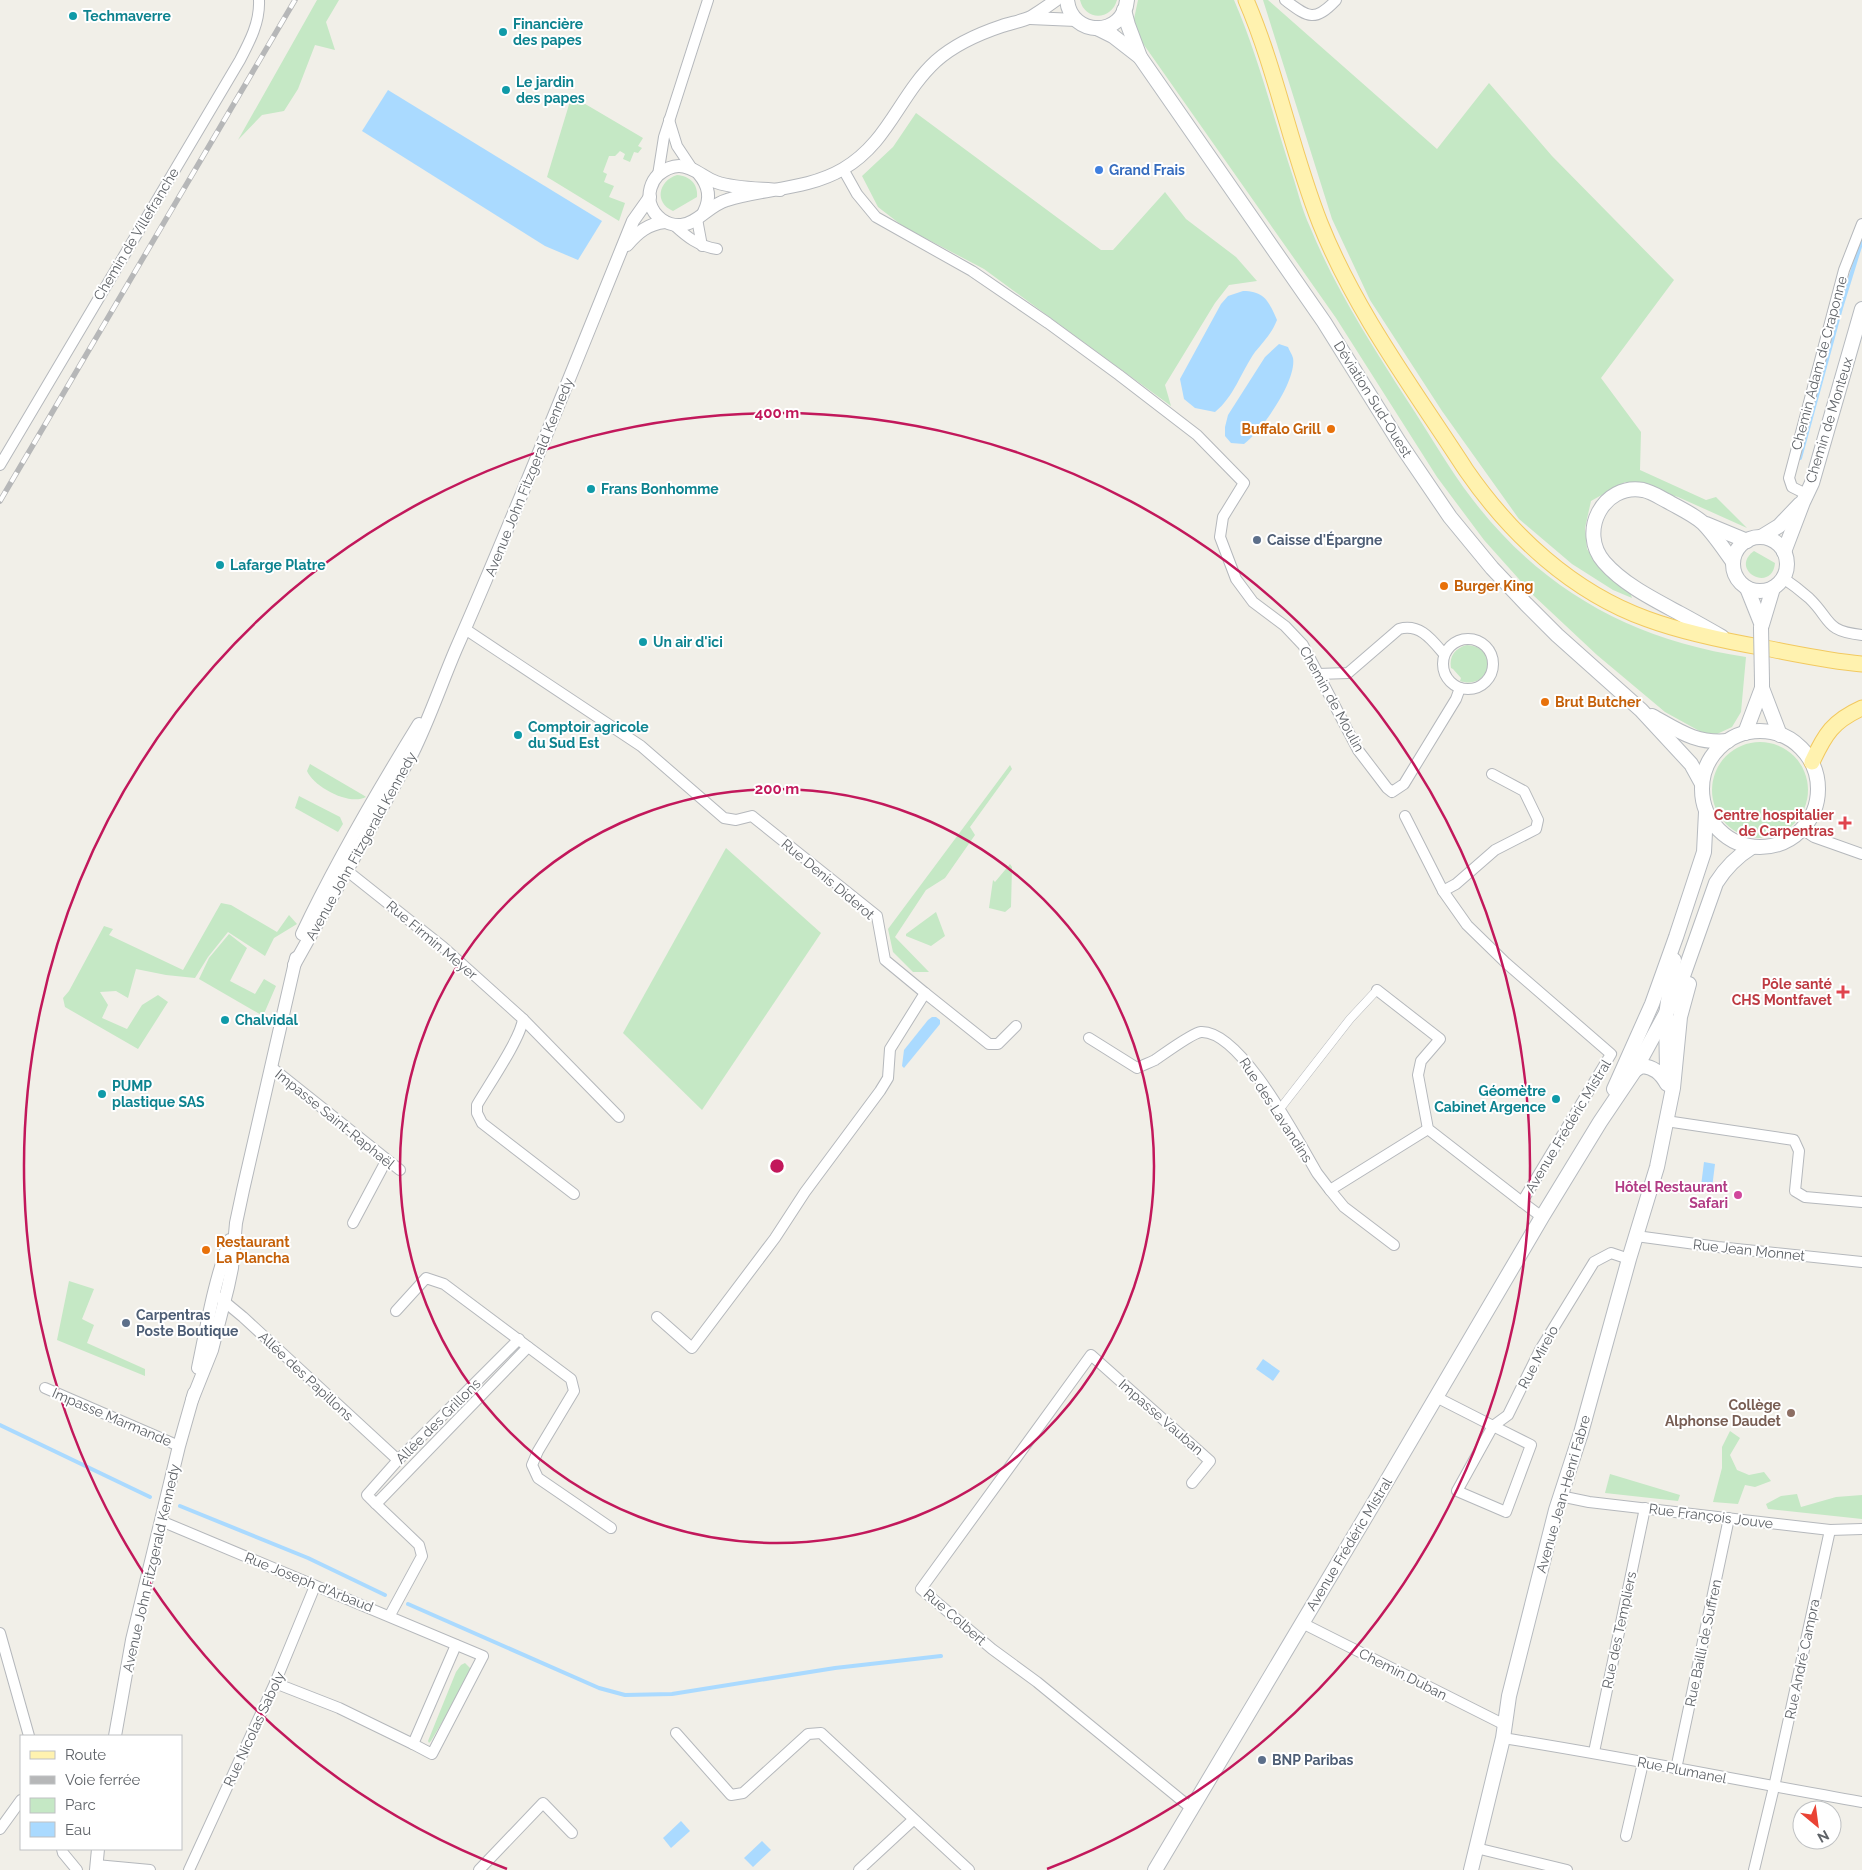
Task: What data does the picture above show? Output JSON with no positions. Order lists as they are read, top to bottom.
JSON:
{
  "streets": {
    "main road": [
      "Déviation Sud-Ouest",
      "Chemin de Monteux",
      "Avenue Frédéric Mistral",
      "Avenue Jean-Henri Fabre"
    ],
    "street": [
      "Chemin de Villefranche",
      "Chemin Adam de Craponne",
      "Avenue John Fitzgerald Kennedy",
      "Chemin de Moulin",
      "Rue Denis Diderot",
      "Rue Firmin Meyer",
      "Rue des Lavandins",
      "Impasse Saint-Raphaël",
      "Rue Jean Monnet",
      "Rue Mireio",
      "Allée des Papillons",
      "Impasse Marmande",
      "Impasse Vauban",
      "Allée des Grillons",
      "Rue François Jouve",
      "Rue Joseph d'Arbaud",
      "Rue Colbert",
      "Rue des Templiers",
      "Rue Bailli de Suffren",
      "Rue André Campra",
      "Chemin Duban",
      "Rue Nicolas Saboly",
      "Rue Plumanel"
    ]
  },
  "crossings": [
    ["Chemin Adam de Craponne", "Chemin de Monteux"],
    ["Avenue John Fitzgerald Kennedy", "Rue Denis Diderot"],
    ["Avenue John Fitzgerald Kennedy", "Rue Firmin Meyer"],
    ["Avenue John Fitzgerald Kennedy", "Impasse Saint-Raphaël"],
    ["Avenue John Fitzgerald Kennedy", "Allée des Papillons"],
    ["Avenue John Fitzgerald Kennedy", "Impasse Marmande"],
    ["Avenue John Fitzgerald Kennedy", "Rue Joseph d'Arbaud"],
    ["Avenue Frédéric Mistral", "Rue Colbert"],
    ["Avenue Frédéric Mistral", "Chemin Duban"],
    ["Rue Jean Monnet", "Avenue Jean-Henri Fabre"],
    ["Rue Mireio", "Avenue Jean-Henri Fabre"],
    ["Allée des Papillons", "Allée des Grillons"],
    ["Impasse Vauban", "Rue Colbert"],
    ["Avenue Jean-Henri Fabre", "Rue François Jouve"],
    ["Avenue Jean-Henri Fabre", "Chemin Duban"],
    ["Avenue Jean-Henri Fabre", "Rue Plumanel"],
    ["Rue François Jouve", "Rue des Templiers"],
    ["Rue François Jouve", "Rue Bailli de Suffren"],
    ["Rue François Jouve", "Rue André Campra"],
    ["Rue Joseph d'Arbaud", "Rue Nicolas Saboly"],
    ["Rue des Templiers", "Rue Plumanel"],
    ["Rue Bailli de Suffren", "Rue Plumanel"],
    ["Rue André Campra", "Rue Plumanel"],
    ["Chemin Duban", "Rue Plumanel"]
  ],
  "places": {
    "other": [
      "Techmaverre",
      "Financière des papes",
      "Le jardin des papes",
      "Grand Frais",
      "Buffalo Grill",
      "Frans Bonhomme",
      "Caisse d'Épargne",
      "Lafarge Platre",
      "Burger King",
      "Un air d'ici",
      "Brut Butcher",
      "Comptoir agricole du Sud Est",
      "Chalvidal",
      "PUMP plastique SAS",
      "Géomètre Cabinet Argence",
      "Hôtel Restaurant Safari",
      "Restaurant La Plancha",
      "Carpentras Poste Boutique",
      "Collège Alphonse Daudet",
      "BNP Paribas"
    ],
    "health": ["Centre hospitalier de Carpentras", "Pôle santé CHS Montfavet"]
  },
  "legend": [
    "Route",
    "Voie ferrée",
    "Parc",
    "Eau"
  ],
  "north": "bottom right",
  "rings": ["400 m", "200 m"]
}
